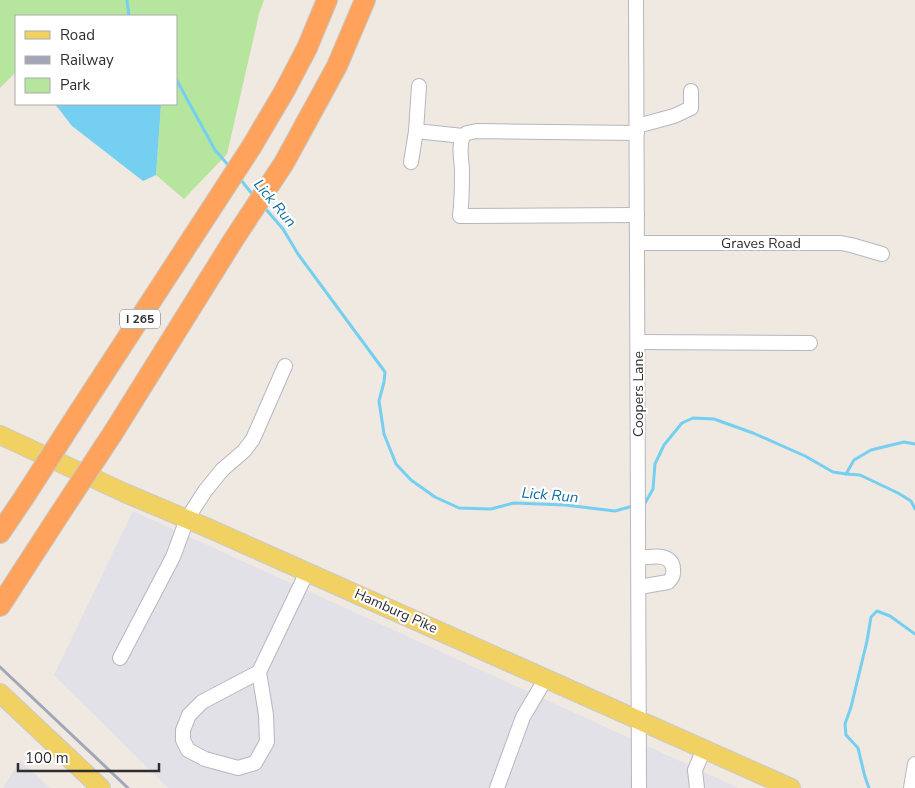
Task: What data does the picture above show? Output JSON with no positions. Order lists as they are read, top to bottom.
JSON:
{
  "streets": {
    "highway": ["I 265"],
    "main road": ["Hamburg Pike"],
    "street": ["Graves Road", "Coopers Lane"]
  },
  "crossings": [
    ["Graves Road", "Coopers Lane"],
    ["Coopers Lane", "Hamburg Pike"]
  ],
  "water": ["Lick Run"],
  "legend": ["Road", "Railway", "Park"],
  "scale_bar": "100 m"
}
